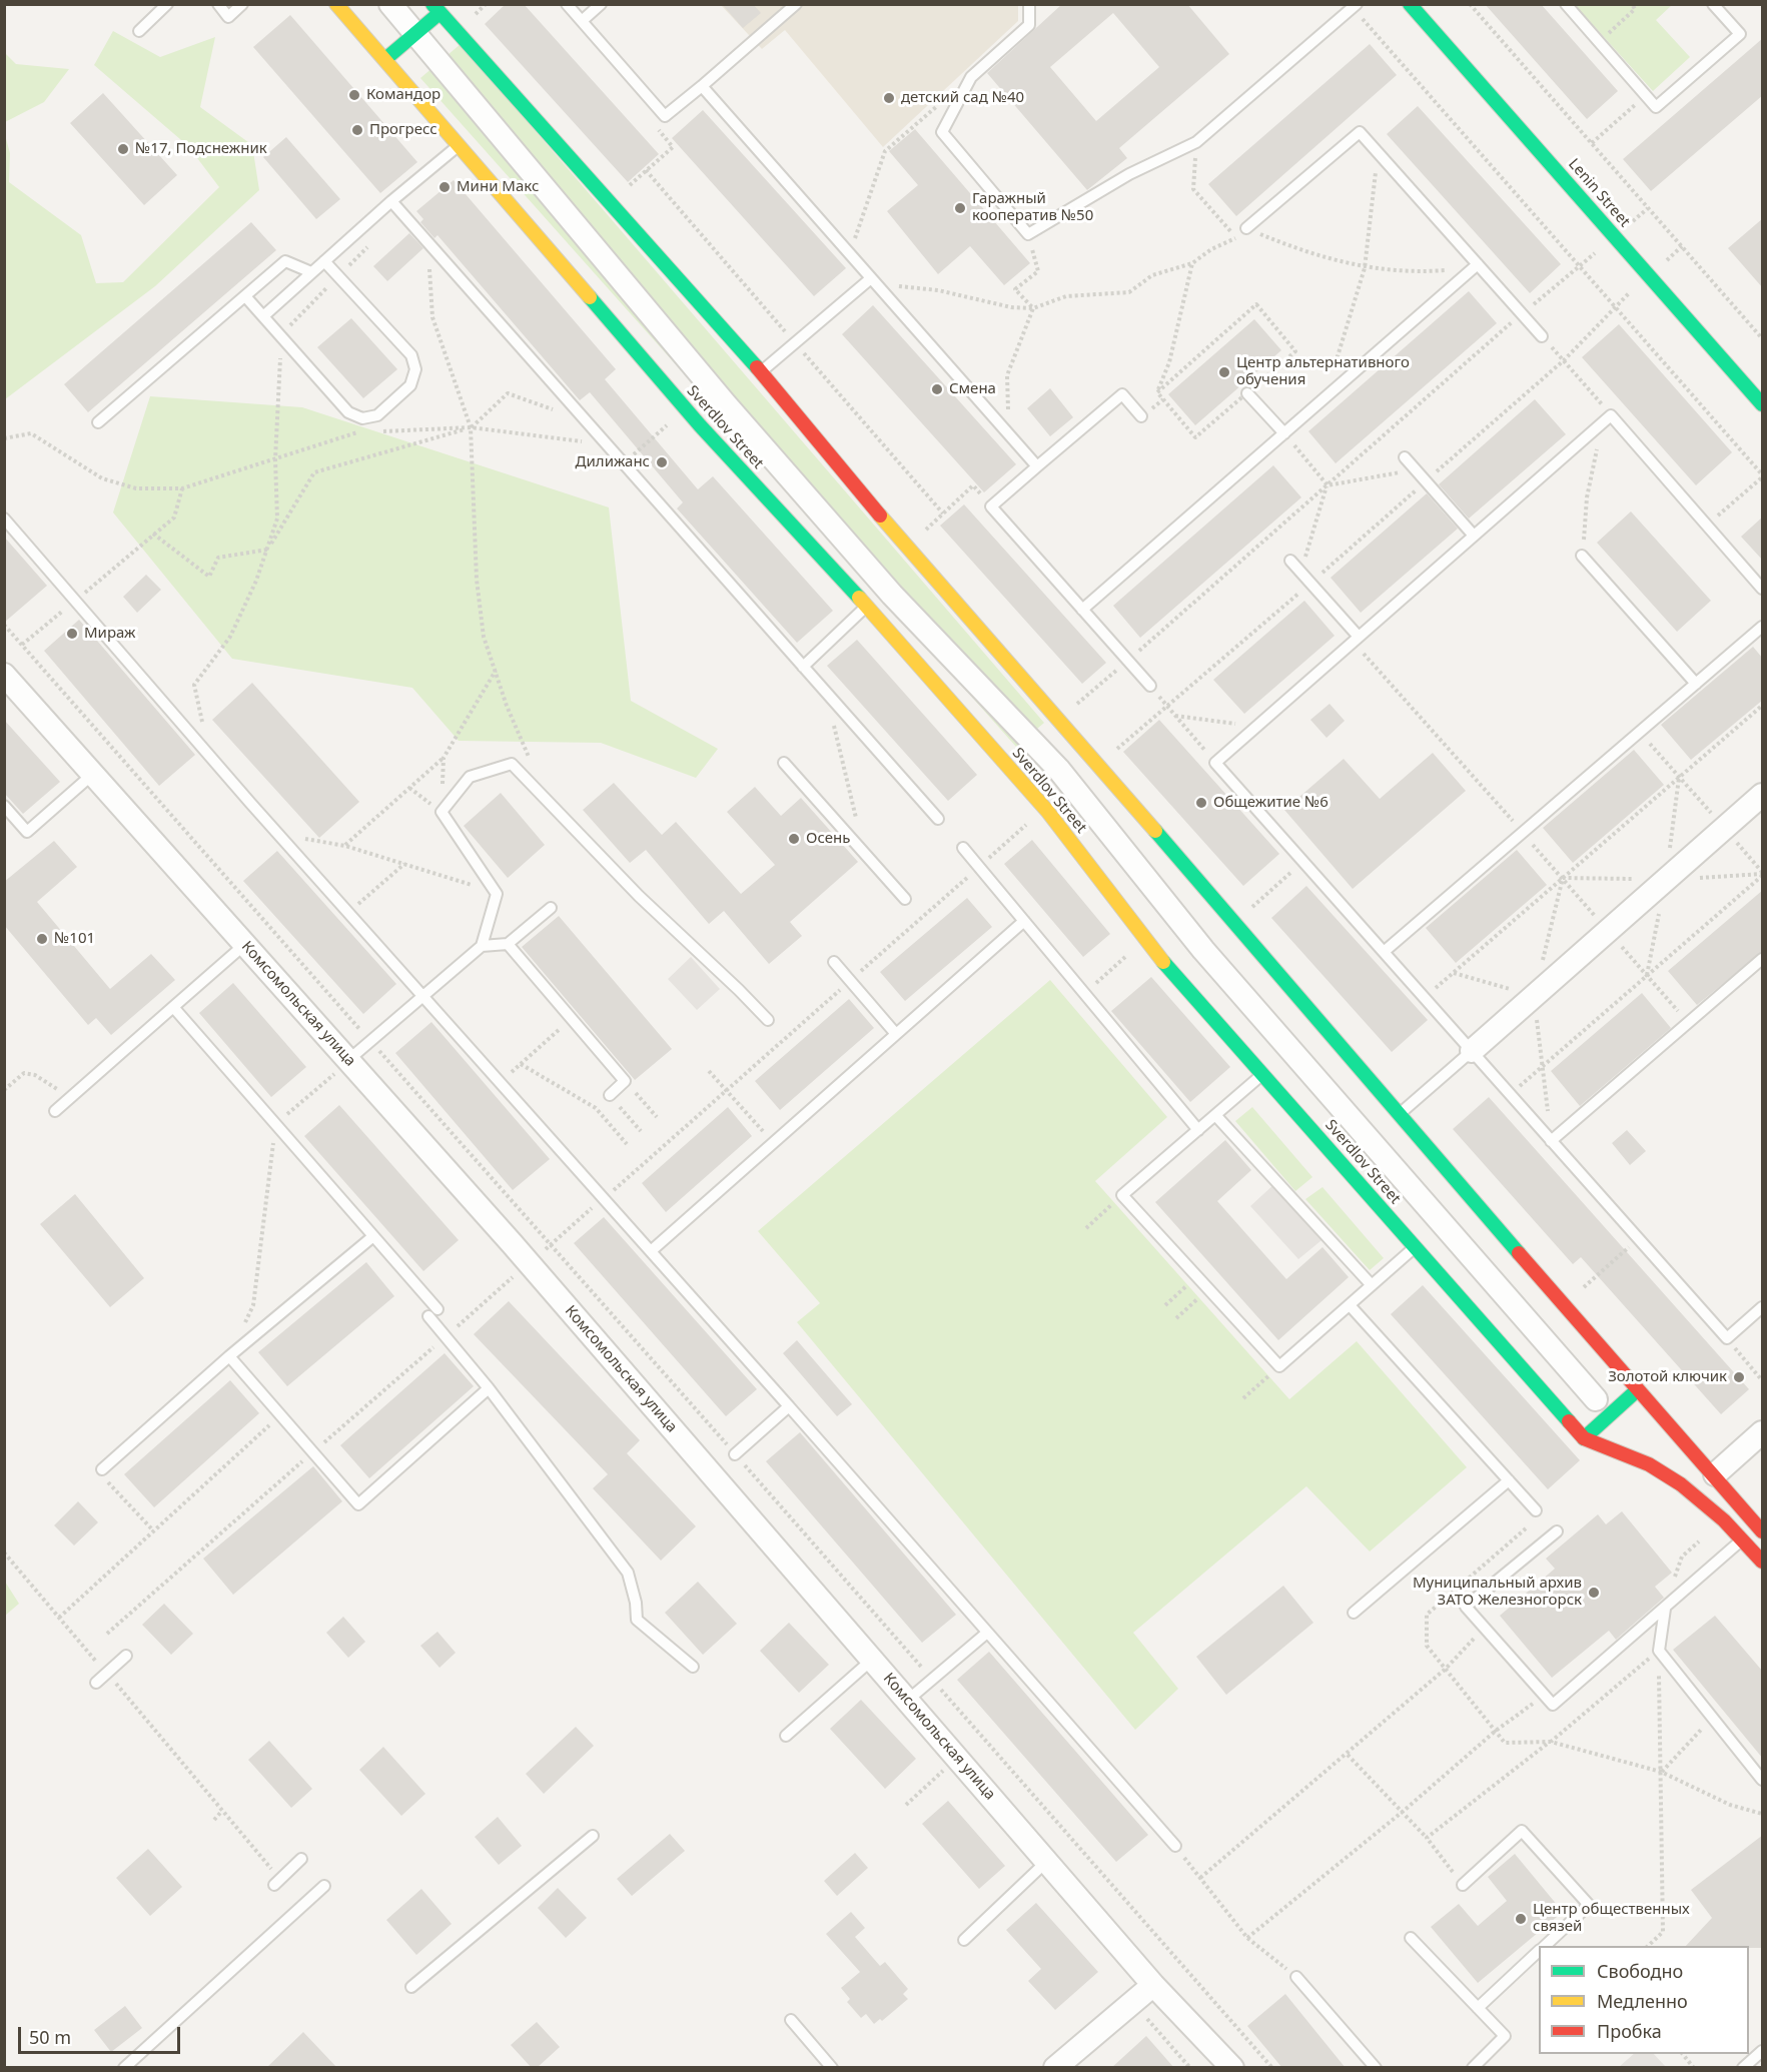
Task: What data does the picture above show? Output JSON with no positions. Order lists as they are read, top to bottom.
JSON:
{
  "streets": {
    "street": ["Lenin Street", "Sverdlov Street", "Комсомольская улица"]
  },
  "places": [
    "Командор",
    "детский сад №40",
    "Прогресс",
    "№17, Подснежник",
    "Мини Макс",
    "Гаражный кооператив №50",
    "Центр альтернативного обучения",
    "Смена",
    "Дилижанс",
    "Мираж",
    "Общежитие №6",
    "Осень",
    "№101",
    "Золотой ключик",
    "Муниципальный архив ЗАТО Железногорск",
    "Центр общественных связей"
  ],
  "legend": ["Свободно", "Медленно", "Пробка"],
  "scale_bar": "50 m"
}
